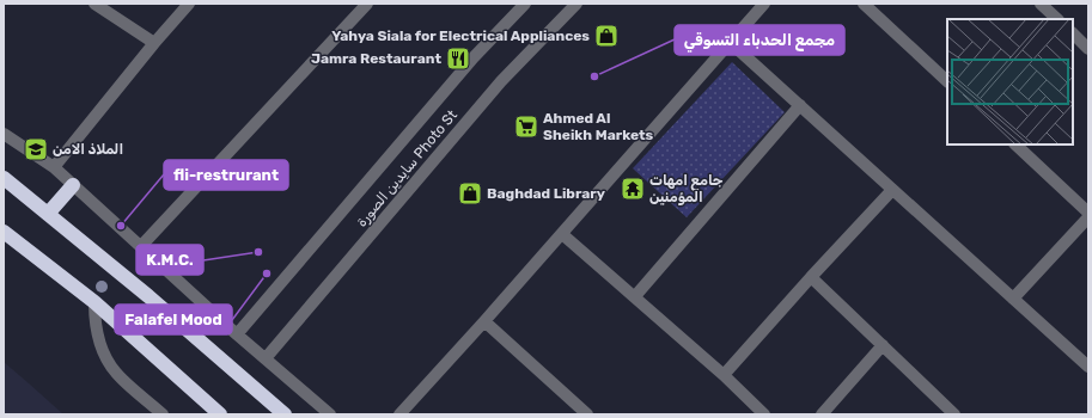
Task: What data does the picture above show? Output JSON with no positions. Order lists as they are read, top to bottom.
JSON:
{
  "streets": {
    "street": ["سايدين الصورة Photo St"]
  },
  "places": {
    "shop": ["Yahya Siala for Electrical Appliances", "Baghdad Library"],
    "restaurant": ["Jamra Restaurant"],
    "other": [
      "مجمع الحدباء التسوقي",
      "fli-restrurant",
      "K.M.C.",
      "Falafel Mood"
    ],
    "supermarket": ["Ahmed Al Sheikh Markets"],
    "school or university": ["الملاذ الامن"],
    "temple": ["جامع امهات المؤمنين"]
  }
}
